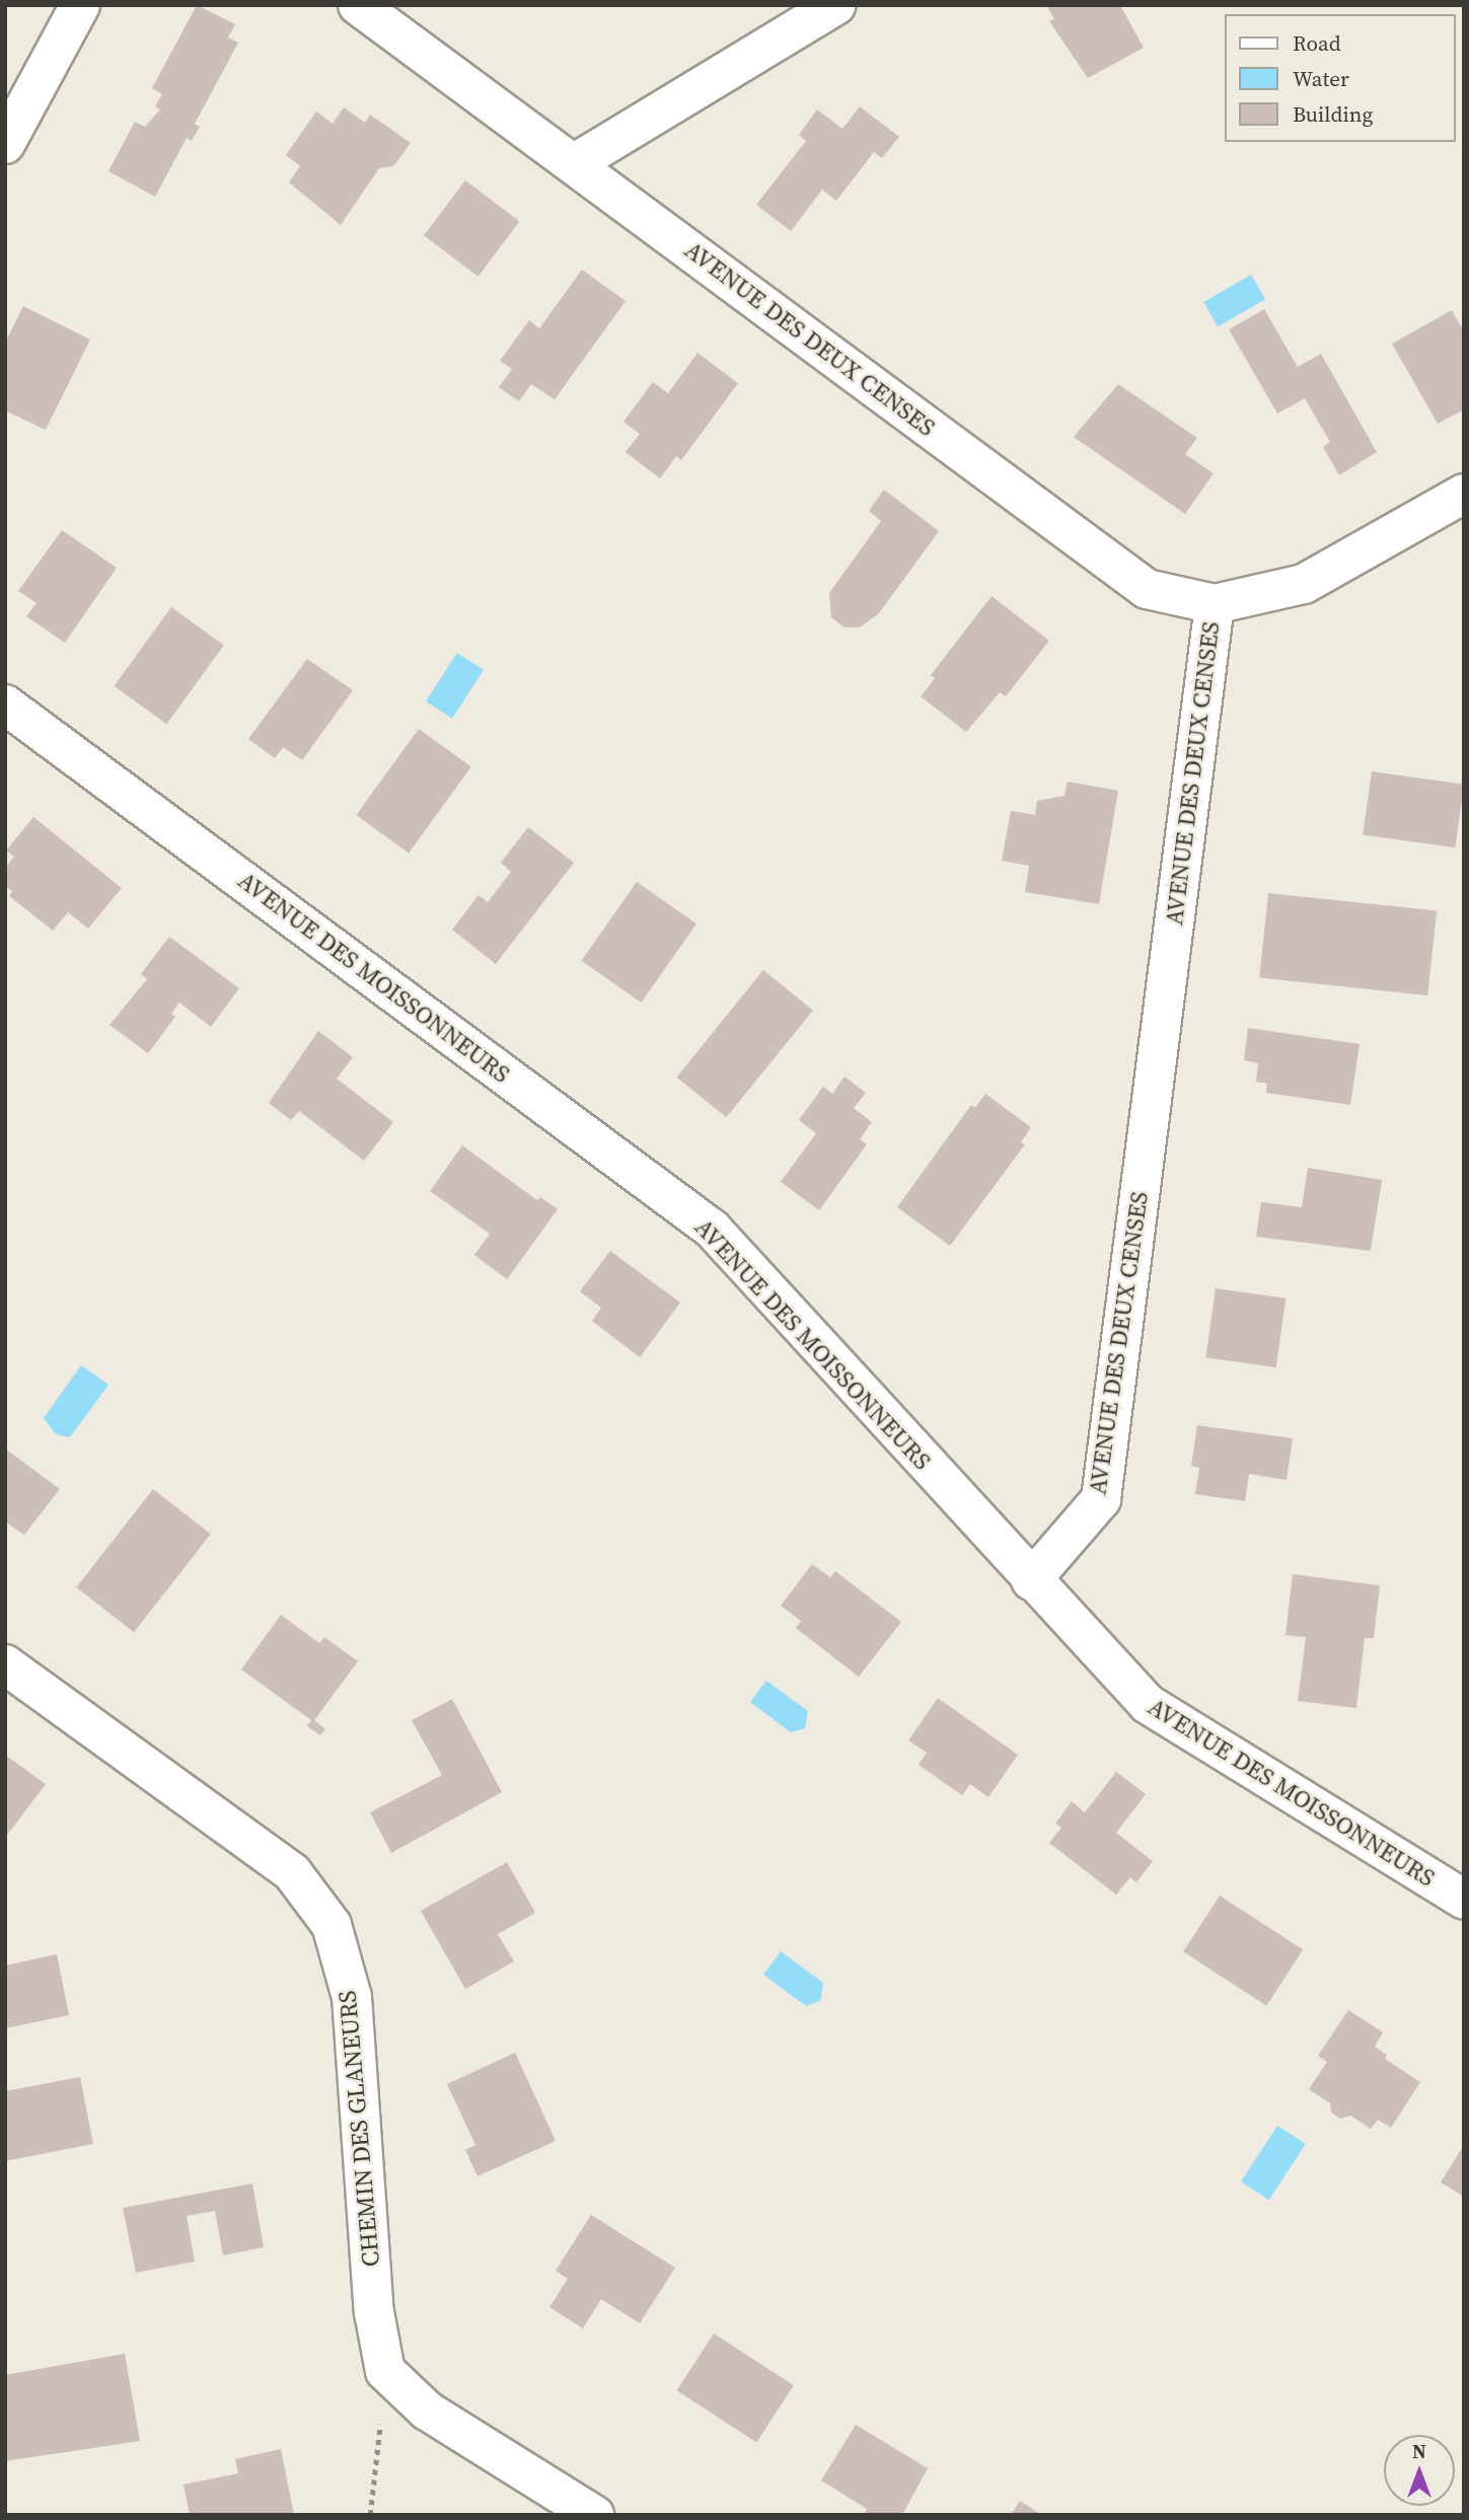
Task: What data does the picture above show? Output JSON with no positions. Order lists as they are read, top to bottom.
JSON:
{
  "streets": {
    "street": ["AVENUE DES DEUX CENSES", "AVENUE DES MOISSONNEURS", "CHEMIN DES GLANEURS"]
  },
  "crossings": [
    ["AVENUE DES DEUX CENSES", "AVENUE DES MOISSONNEURS"]
  ],
  "legend": ["Road", "Water", "Building"],
  "north": "top"
}
